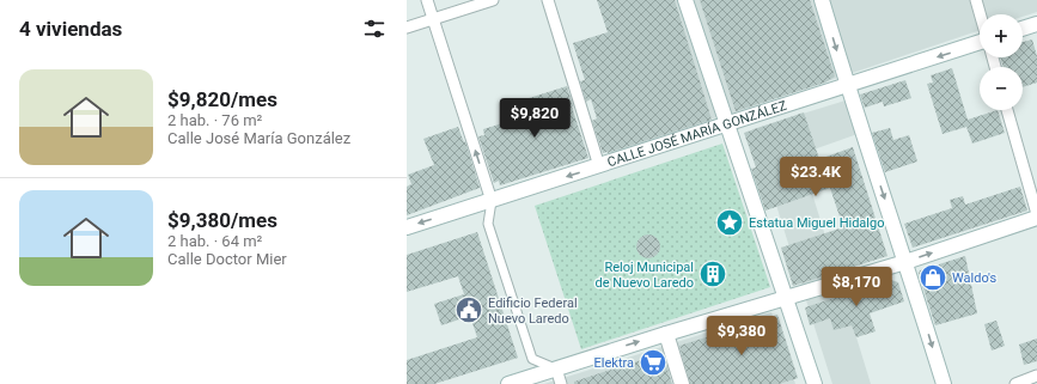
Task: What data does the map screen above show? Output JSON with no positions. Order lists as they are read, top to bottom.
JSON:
{
  "streets": {
    "main road": ["CALLE JOSÉ MARÍA GONZÁLEZ"]
  },
  "one_way": ["CALLE JOSÉ MARÍA GONZÁLEZ"],
  "places": {
    "place": ["Estatua Miguel Hidalgo"],
    "building": ["Reloj Municipal de Nuevo Laredo"],
    "shop": ["Waldo's"],
    "public building": ["Edificio Federal Nuevo Laredo"],
    "supermarket": ["Elektra"]
  },
  "page": {
    "heading": "4 viviendas",
    "map_buttons": ["+", "−"],
    "list": [
      {
        "name": "$9,820/mes",
        "note": "2 hab. · 76 m² · Calle José María González"
      },
      {
        "name": "$9,380/mes",
        "note": "2 hab. · 64 m² · Calle Doctor Mier"
      }
    ],
    "price": [
      "$9,820",
      "$23.4K",
      "$8,170",
      "$9,380"
    ]
  }
}
